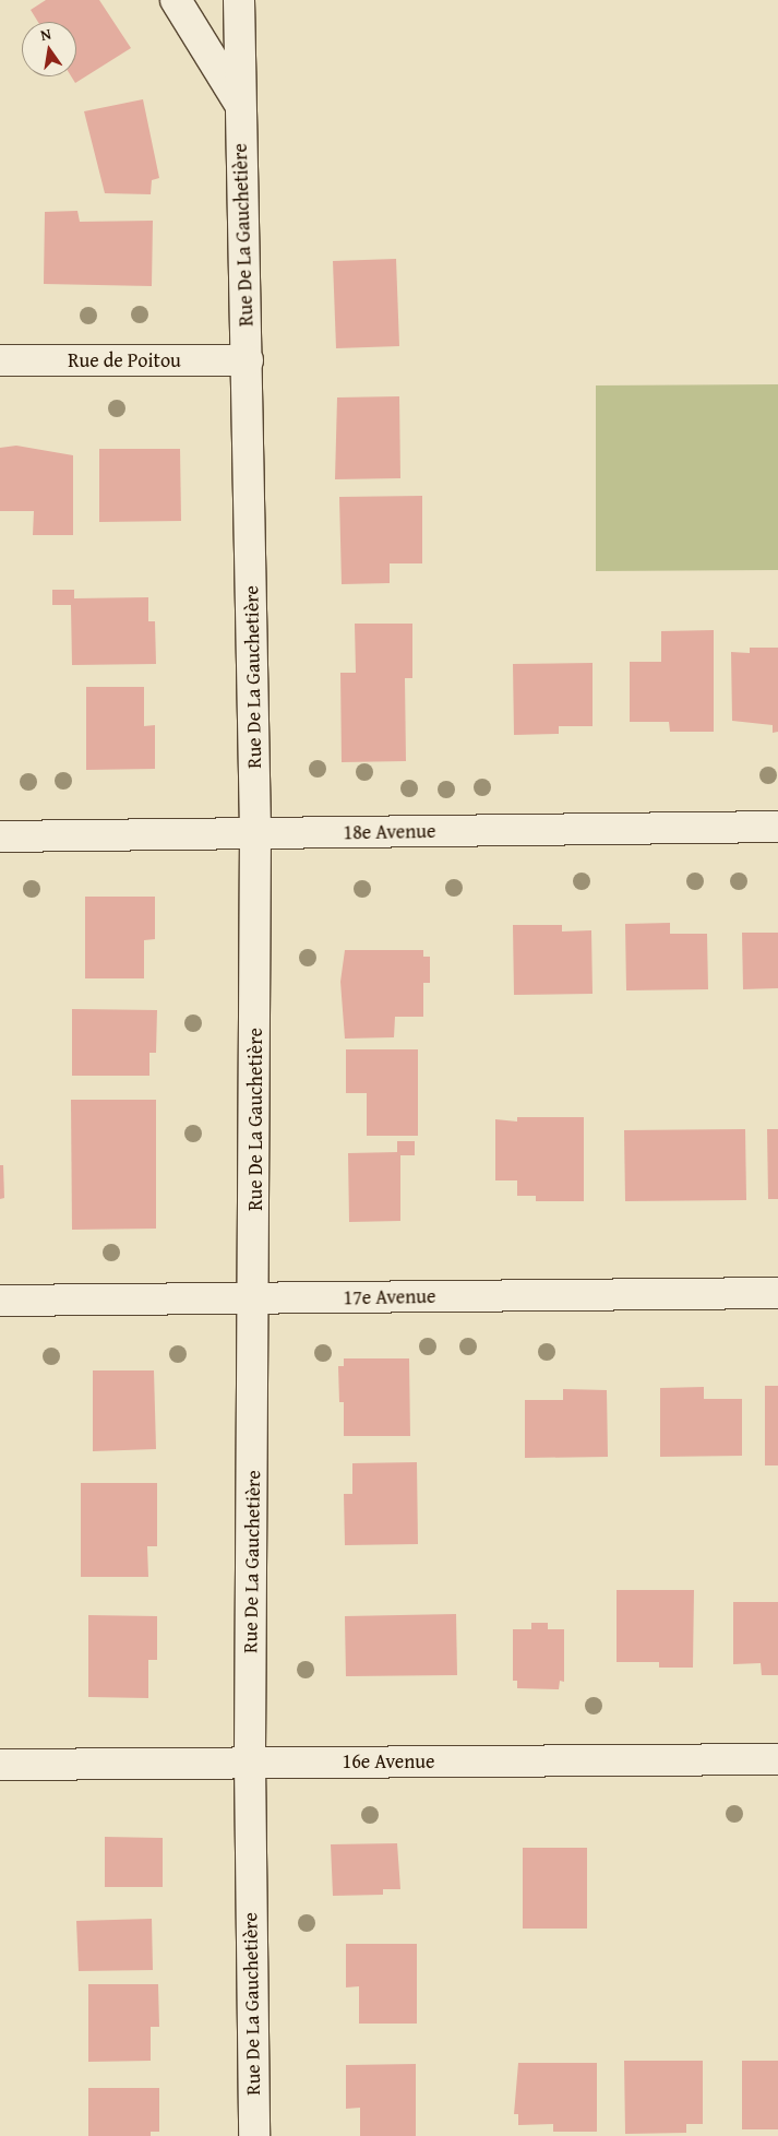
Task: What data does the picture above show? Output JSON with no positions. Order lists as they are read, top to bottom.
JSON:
{
  "streets": {
    "street": [
      "Rue De La Gauchetière",
      "Rue de Poitou",
      "18e Avenue",
      "17e Avenue",
      "16e Avenue"
    ]
  },
  "crossings": [
    ["Rue De La Gauchetière", "Rue de Poitou"],
    ["Rue De La Gauchetière", "18e Avenue"],
    ["Rue De La Gauchetière", "17e Avenue"],
    ["Rue De La Gauchetière", "16e Avenue"]
  ],
  "north": "top"
}
